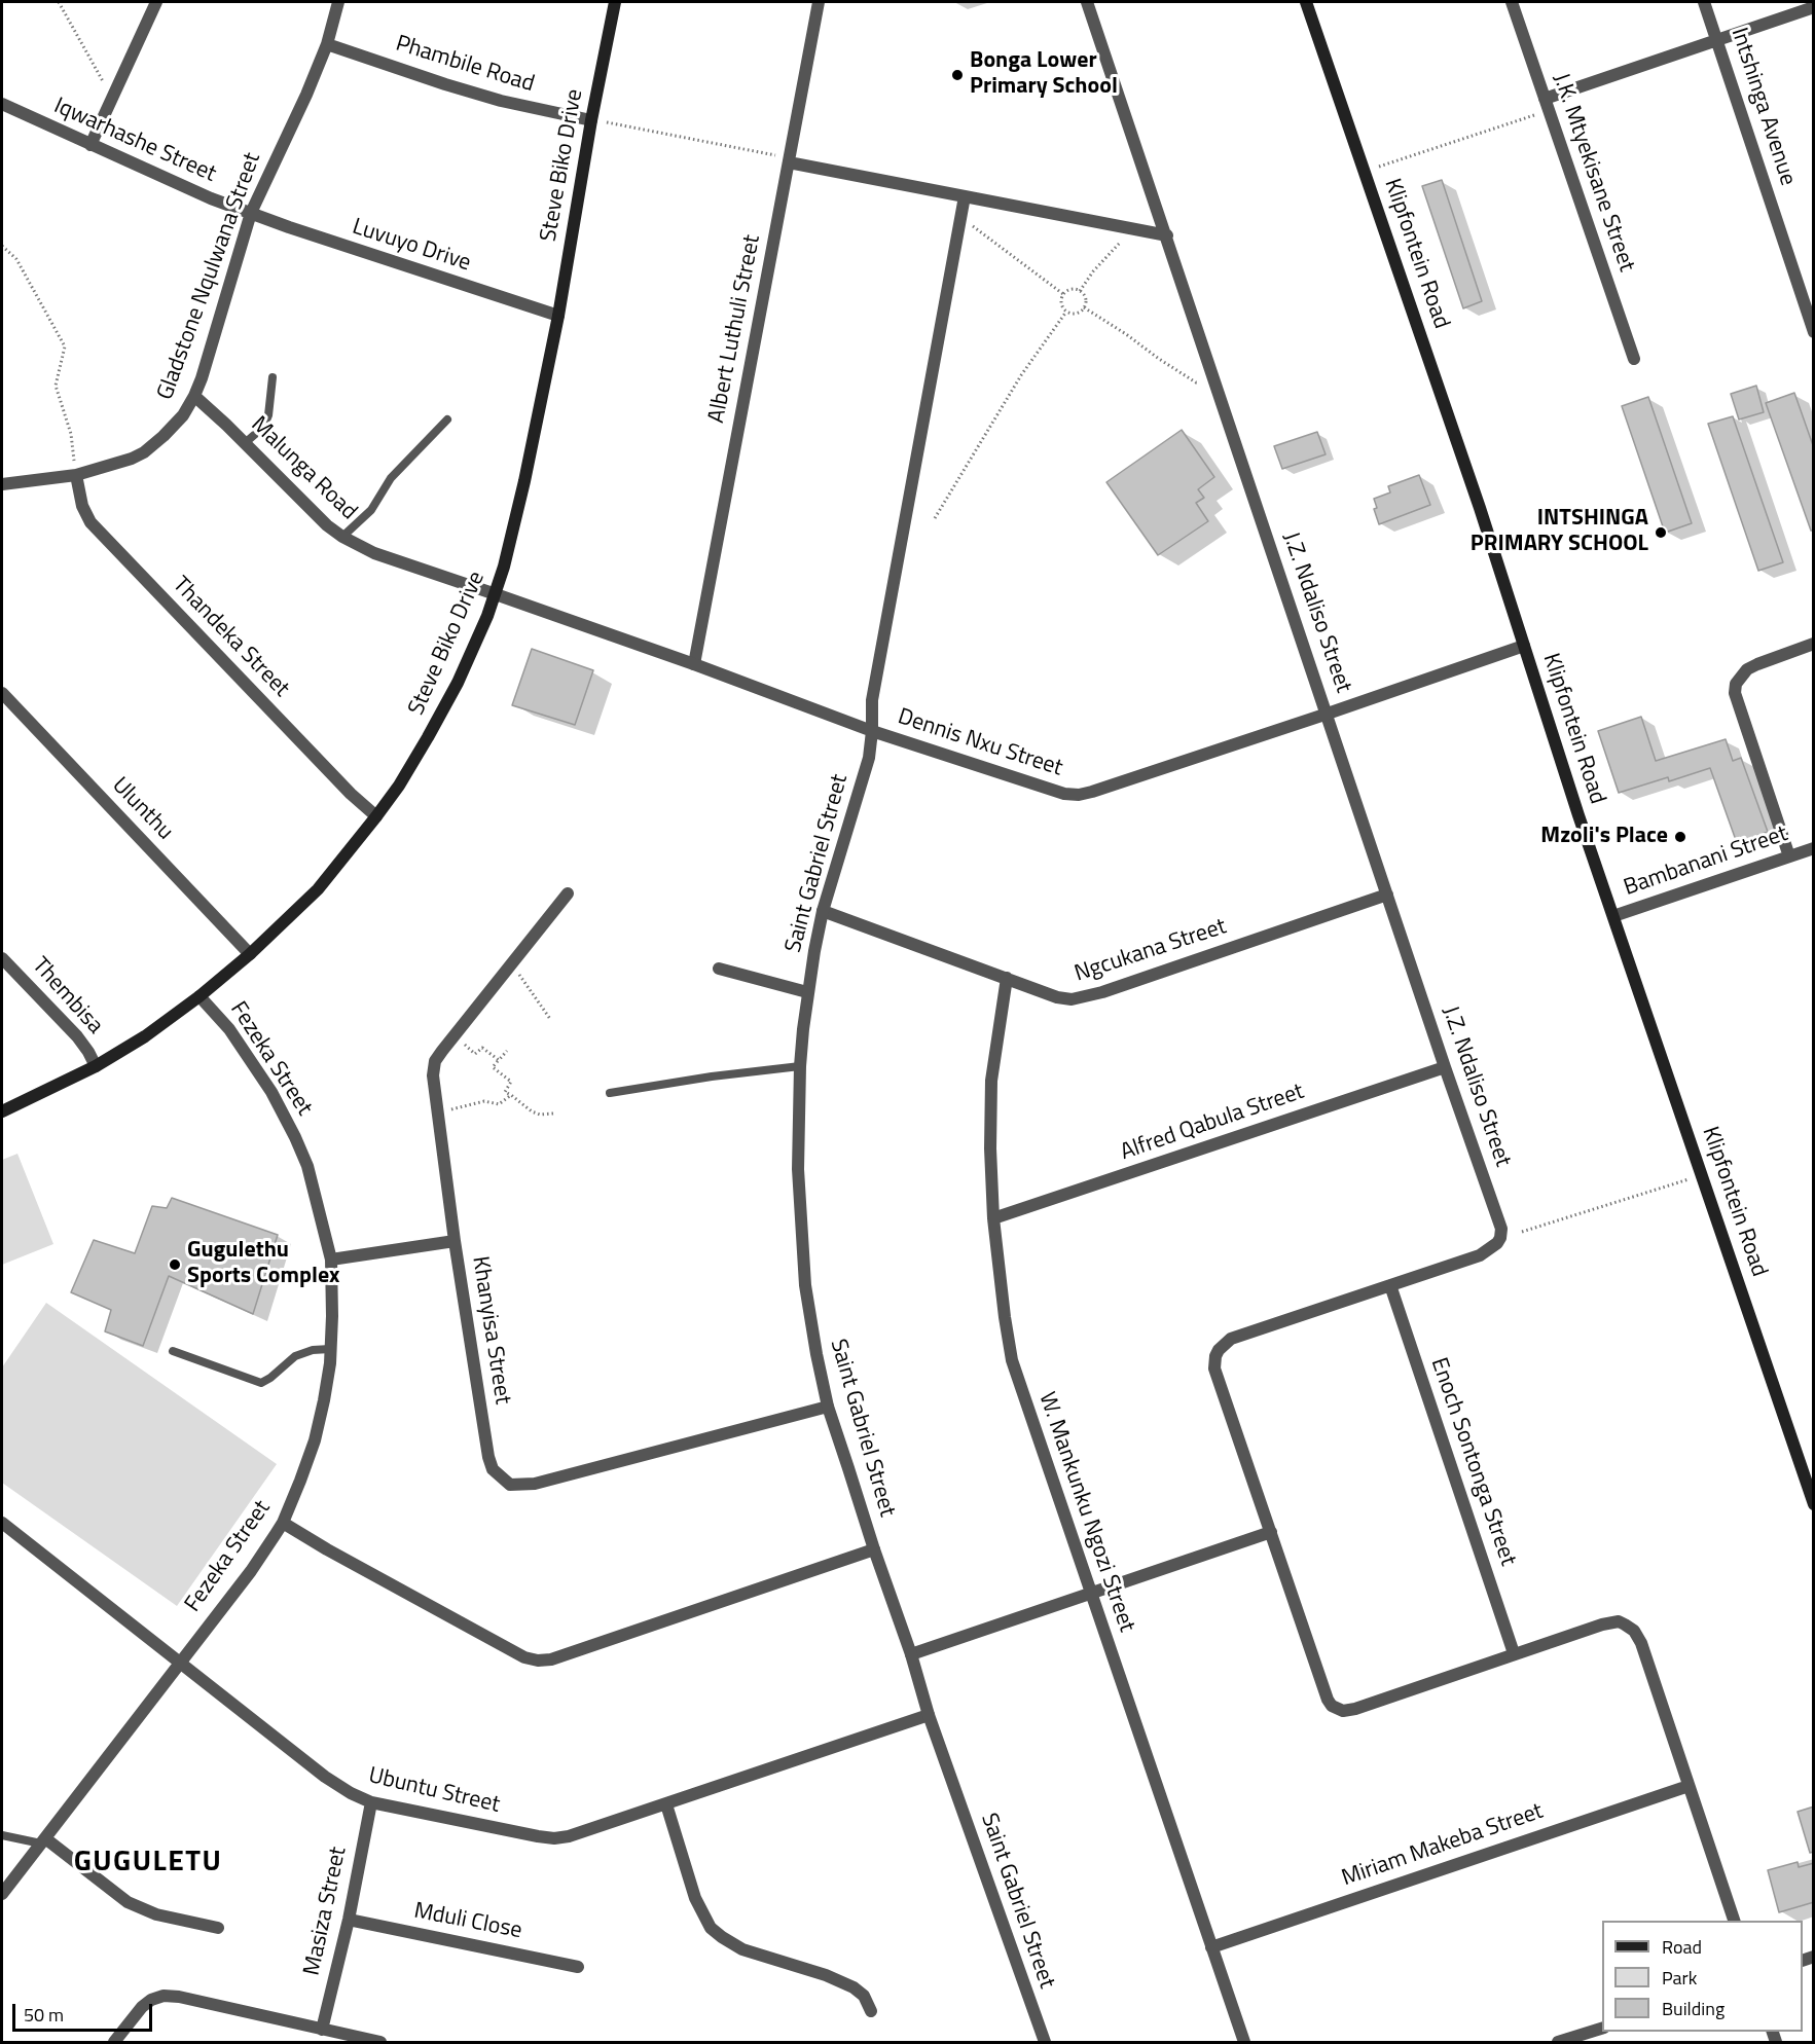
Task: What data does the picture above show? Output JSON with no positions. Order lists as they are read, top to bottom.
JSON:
{
  "streets": {
    "main road": ["Steve Biko Drive", "Klipfontein Road"],
    "street": [
      "Phambile Road",
      "Intshinga Avenue",
      "Iqwarhashe Street",
      "J.K. Mtyekisane Street",
      "Luvuyo Drive",
      "Gladstone Nqulwana Street",
      "Albert Luthuli Street",
      "Malunga Road",
      "J.Z. Ndaliso Street",
      "Thandeka Street",
      "Dennis Nxu Street",
      "Ulunthu",
      "Bambanani Street",
      "Saint Gabriel Street",
      "Ngcukana Street",
      "Thembisa",
      "Fezeka Street",
      "Alfred Qabula Street",
      "Khanyisa Street",
      "Enoch Sontonga Street",
      "W. Mankunku Ngozi Street",
      "Ubuntu Street",
      "Miriam Makeba Street",
      "Masiza Street",
      "Mduli Close"
    ]
  },
  "crossings": [
    ["Phambile Road", "Steve Biko Drive"],
    ["Phambile Road", "Gladstone Nqulwana Street"],
    ["Iqwarhashe Street", "Luvuyo Drive"],
    ["Iqwarhashe Street", "Gladstone Nqulwana Street"],
    ["Steve Biko Drive", "Luvuyo Drive"],
    ["Steve Biko Drive", "Malunga Road"],
    ["Steve Biko Drive", "Thandeka Street"],
    ["Steve Biko Drive", "Dennis Nxu Street"],
    ["Steve Biko Drive", "Ulunthu"],
    ["Steve Biko Drive", "Thembisa"],
    ["Steve Biko Drive", "Fezeka Street"],
    ["Luvuyo Drive", "Gladstone Nqulwana Street"],
    ["Klipfontein Road", "Dennis Nxu Street"],
    ["Klipfontein Road", "Bambanani Street"],
    ["Gladstone Nqulwana Street", "Malunga Road"],
    ["Gladstone Nqulwana Street", "Thandeka Street"],
    ["Albert Luthuli Street", "Dennis Nxu Street"],
    ["Malunga Road", "Dennis Nxu Street"],
    ["J.Z. Ndaliso Street", "Dennis Nxu Street"],
    ["J.Z. Ndaliso Street", "Ngcukana Street"],
    ["J.Z. Ndaliso Street", "Alfred Qabula Street"],
    ["J.Z. Ndaliso Street", "Enoch Sontonga Street"],
    ["Dennis Nxu Street", "Saint Gabriel Street"],
    ["Saint Gabriel Street", "Ngcukana Street"],
    ["Saint Gabriel Street", "Khanyisa Street"],
    ["Saint Gabriel Street", "Ubuntu Street"],
    ["Ngcukana Street", "W. Mankunku Ngozi Street"],
    ["Fezeka Street", "Ubuntu Street"],
    ["Alfred Qabula Street", "W. Mankunku Ngozi Street"],
    ["W. Mankunku Ngozi Street", "Miriam Makeba Street"],
    ["Ubuntu Street", "Masiza Street"],
    ["Masiza Street", "Mduli Close"]
  ],
  "districts": ["GUGULETU"],
  "places": [
    "Bonga Lower Primary School",
    "INTSHINGA PRIMARY SCHOOL",
    "Mzoli's Place",
    "Gugulethu Sports Complex"
  ],
  "legend": ["Road", "Park", "Building"],
  "scale_bar": "50 m"
}
